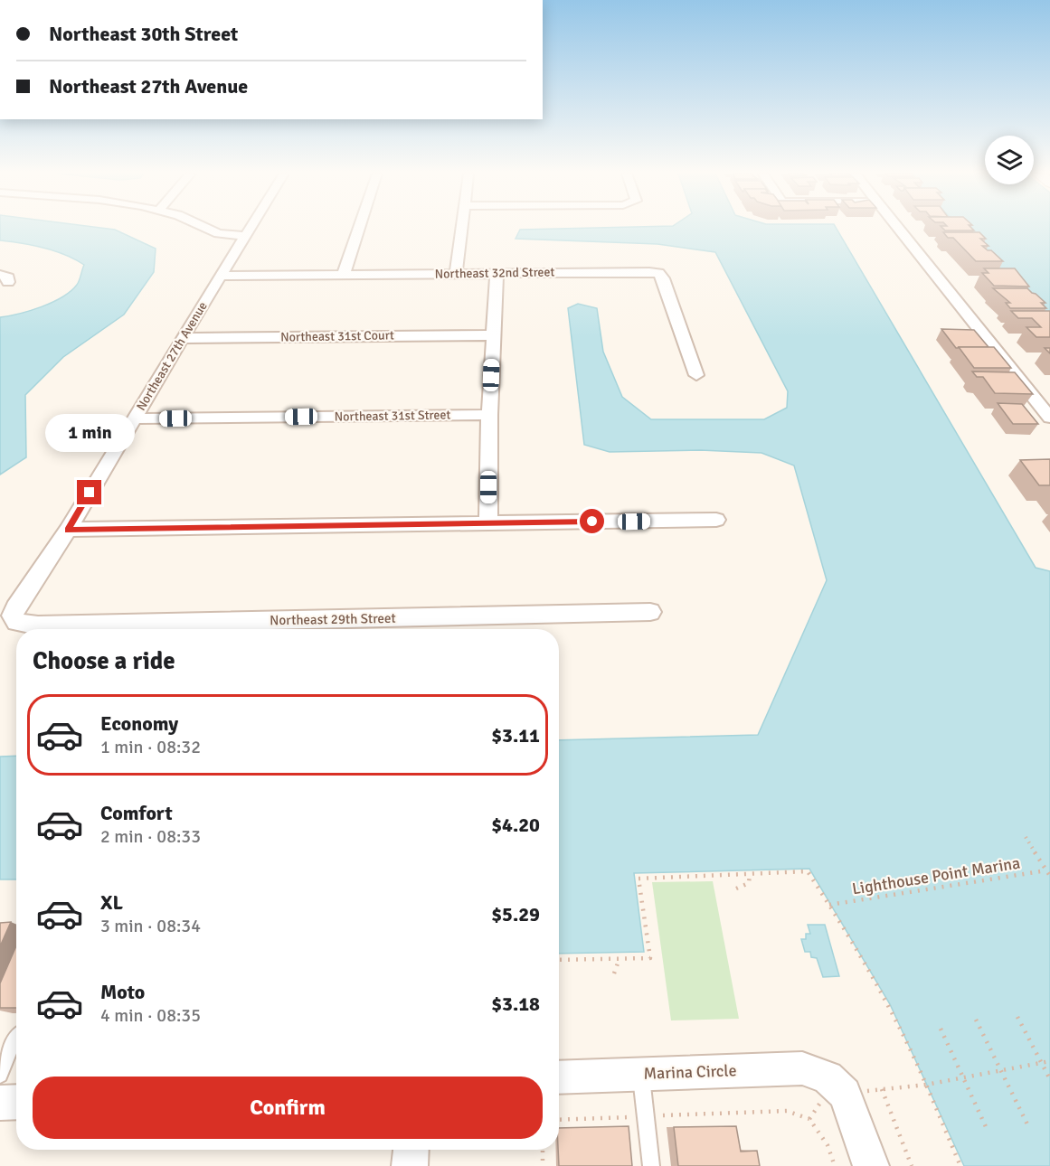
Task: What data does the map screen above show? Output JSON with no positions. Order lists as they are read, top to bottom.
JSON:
{
  "streets": {
    "street": [
      "Northeast 32nd Street",
      "Northeast 31st Court",
      "Northeast 27th Avenue",
      "Northeast 31st Street",
      "Northeast 29th Street",
      "Marina Circle"
    ],
    "path": ["Lighthouse Point Marina"]
  },
  "crossings": [
    ["Northeast 32nd Street", "Northeast 27th Avenue"],
    ["Northeast 31st Court", "Northeast 27th Avenue"],
    ["Northeast 27th Avenue", "Northeast 31st Street"],
    ["Northeast 27th Avenue", "Northeast 29th Street"]
  ],
  "page": {
    "banner": ["Northeast 30th Street", "Northeast 27th Avenue"],
    "bubble": "1 min",
    "heading": "Choose a ride",
    "list": [
      {
        "name": "Economy",
        "note": "1 min · 08:32",
        "value": "$3.11"
      },
      {
        "name": "Comfort",
        "note": "2 min · 08:33",
        "value": "$4.20"
      },
      {
        "name": "XL",
        "note": "3 min · 08:34",
        "value": "$5.29"
      },
      {
        "name": "Moto",
        "note": "4 min · 08:35",
        "value": "$3.18"
      }
    ],
    "buttons": "Confirm"
  }
}
